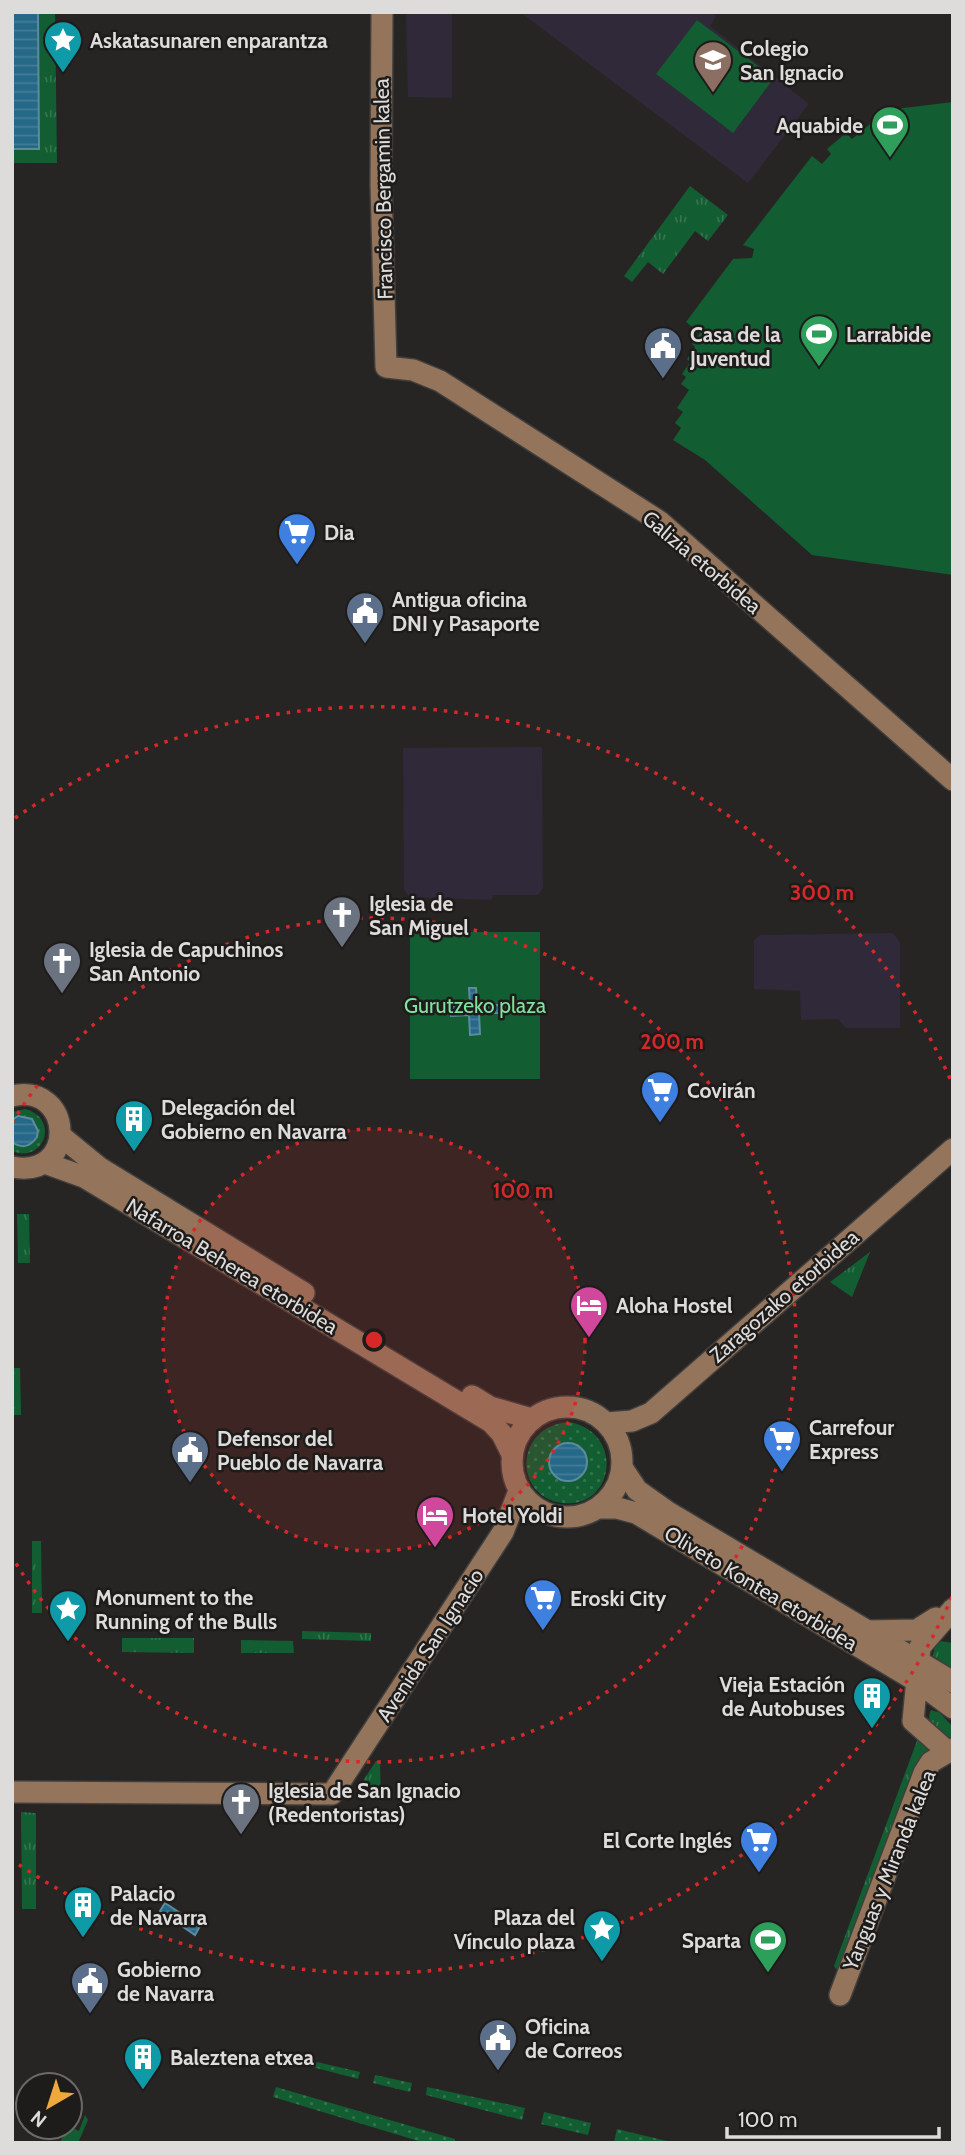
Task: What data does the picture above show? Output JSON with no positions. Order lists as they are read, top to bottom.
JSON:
{
  "streets": {
    "main road": [
      "Francisco Bergamin kalea",
      "Galizia etorbidea",
      "Nafarroa Beherea etorbidea",
      "Zaragozako etorbidea",
      "Oliveto Kontea etorbidea",
      "Avenida San Ignacio",
      "Yanguas y Miranda kalea"
    ]
  },
  "crossings": [
    ["Francisco Bergamin kalea", "Galizia etorbidea"],
    ["Nafarroa Beherea etorbidea", "Zaragozako etorbidea"],
    ["Nafarroa Beherea etorbidea", "Oliveto Kontea etorbidea"],
    ["Nafarroa Beherea etorbidea", "Avenida San Ignacio"],
    ["Zaragozako etorbidea", "Oliveto Kontea etorbidea"],
    ["Zaragozako etorbidea", "Avenida San Ignacio"],
    ["Oliveto Kontea etorbidea", "Avenida San Ignacio"]
  ],
  "parks": ["Gurutzeko plaza"],
  "places": {
    "place": ["Askatasunaren enparantza", "Monument to the Running of the Bulls", "Plaza del Vínculo plaza"],
    "school or university": ["Colegio San Ignacio"],
    "sports": ["Aquabide", "Larrabide", "Sparta"],
    "public building": [
      "Casa de la Juventud",
      "Antigua oficina DNI y Pasaporte",
      "Defensor del Pueblo de Navarra",
      "Gobierno de Navarra",
      "Oficina de Correos"
    ],
    "supermarket": [
      "Dia",
      "Covirán",
      "Carrefour Express",
      "Eroski City",
      "El Corte Inglés"
    ],
    "church": ["Iglesia de San Miguel", "Iglesia de Capuchinos San Antonio", "Iglesia de San Ignacio (Redentoristas)"],
    "building": [
      "Delegación del Gobierno en Navarra",
      "Vieja Estación de Autobuses",
      "Palacio de Navarra",
      "Baleztena etxea"
    ],
    "hotel": ["Aloha Hostel", "Hotel Yoldi"]
  },
  "scale_bar": "100 m",
  "north": "bottom left",
  "rings": ["300 m", "200 m", "100 m"]
}
